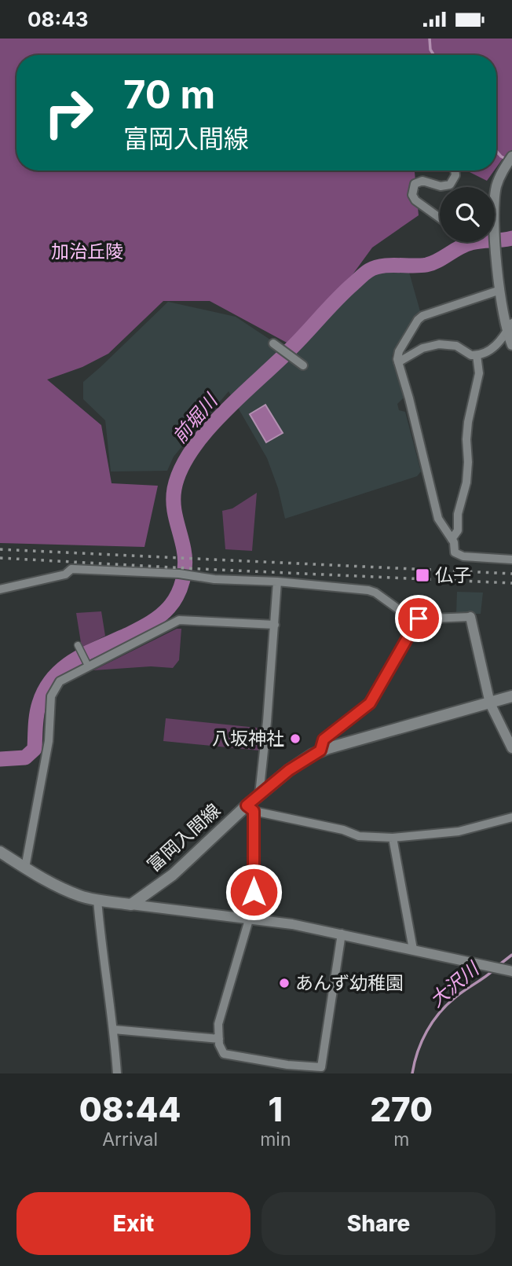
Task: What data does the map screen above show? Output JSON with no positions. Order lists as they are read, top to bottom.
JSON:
{
  "streets": {
    "main road": ["富岡入間線"]
  },
  "water": ["前堀川", "大沢川"],
  "parks": ["加治丘陵"],
  "places": {
    "transit": ["仏子"],
    "other": ["八坂神社", "あんず幼稚園"]
  },
  "page": {
    "status": "08:43",
    "turn": ["70 m", "富岡入間線"],
    "eta": [
      "08:44",
      "Arrival",
      "1",
      "min",
      "270",
      "m"
    ],
    "buttons": ["Exit", "Share"]
  }
}
